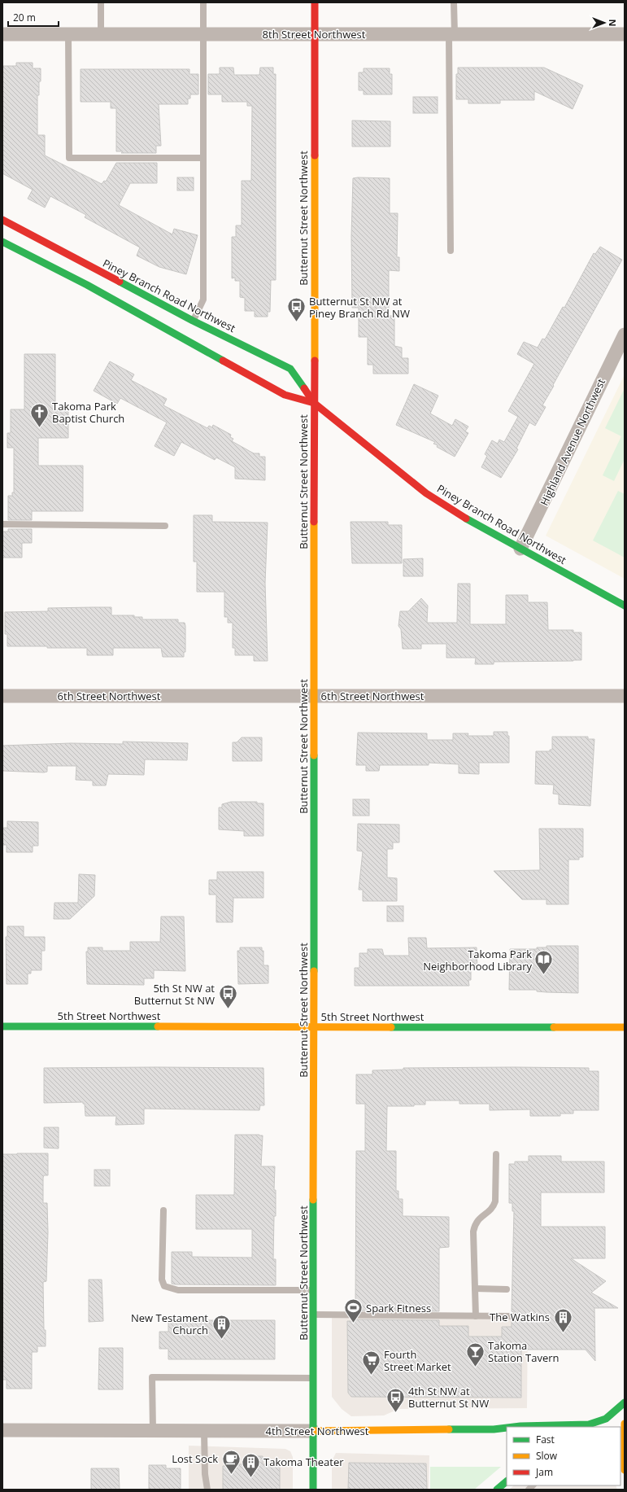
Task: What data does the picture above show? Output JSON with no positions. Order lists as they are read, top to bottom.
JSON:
{
  "streets": {
    "street": [
      "8th Street Northwest",
      "Butternut Street Northwest",
      "Piney Branch Road Northwest",
      "Highland Avenue Northwest",
      "6th Street Northwest",
      "5th Street Northwest",
      "4th Street Northwest"
    ]
  },
  "crossings": [
    ["8th Street Northwest", "Butternut Street Northwest"],
    ["Butternut Street Northwest", "Piney Branch Road Northwest"],
    ["Butternut Street Northwest", "6th Street Northwest"],
    ["Butternut Street Northwest", "5th Street Northwest"],
    ["Butternut Street Northwest", "4th Street Northwest"],
    ["Piney Branch Road Northwest", "Highland Avenue Northwest"]
  ],
  "places": {
    "bus stop": ["Butternut St NW at Piney Branch Rd NW", "5th St NW at Butternut St NW", "4th St NW at Butternut St NW"],
    "church": ["Takoma Park Baptist Church"],
    "library": ["Takoma Park Neighborhood Library"],
    "sports": ["Spark Fitness"],
    "building": ["The Watkins", "New Testament Church", "Takoma Theater"],
    "bar": ["Takoma Station Tavern"],
    "supermarket": ["Fourth Street Market"],
    "cafe": ["Lost Sock"]
  },
  "legend": ["Fast", "Slow", "Jam"],
  "scale_bar": "20 m",
  "north": "right"
}
